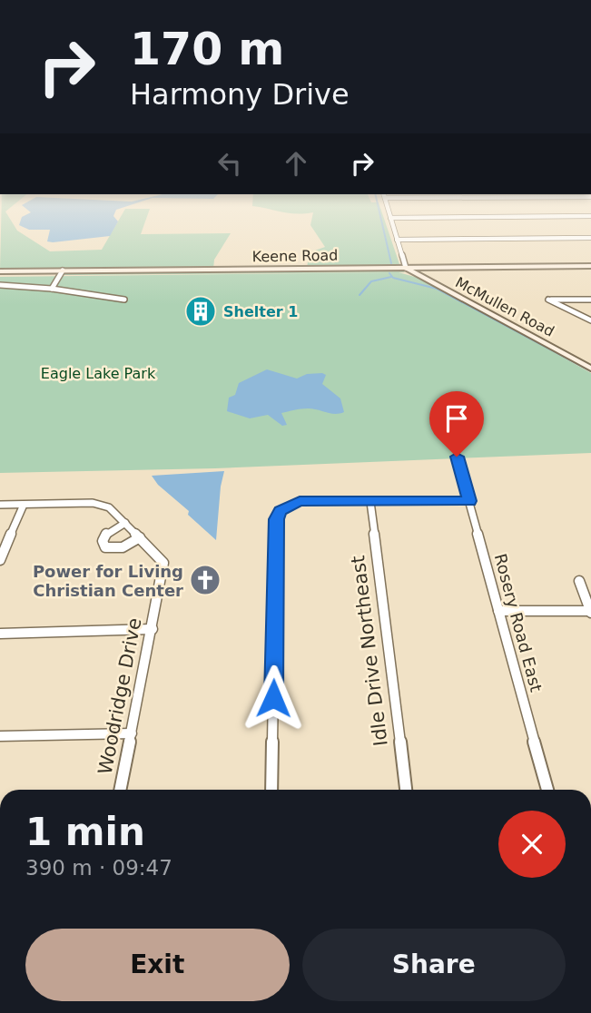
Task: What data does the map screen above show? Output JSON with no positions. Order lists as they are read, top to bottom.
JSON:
{
  "streets": {
    "main road": ["Keene Road", "McMullen Road"],
    "street": ["Rosery Road East", "Idle Drive Northeast", "Woodridge Drive"]
  },
  "crossings": [
    ["Keene Road", "McMullen Road"]
  ],
  "parks": ["Eagle Lake Park"],
  "places": {
    "building": ["Shelter 1"],
    "church": ["Power for Living Christian Center"]
  },
  "page": {
    "turn": ["170 m", "Harmony Drive"],
    "heading": ["1 min", "390 m · 09:47"],
    "buttons": ["Exit", "Share"]
  }
}
